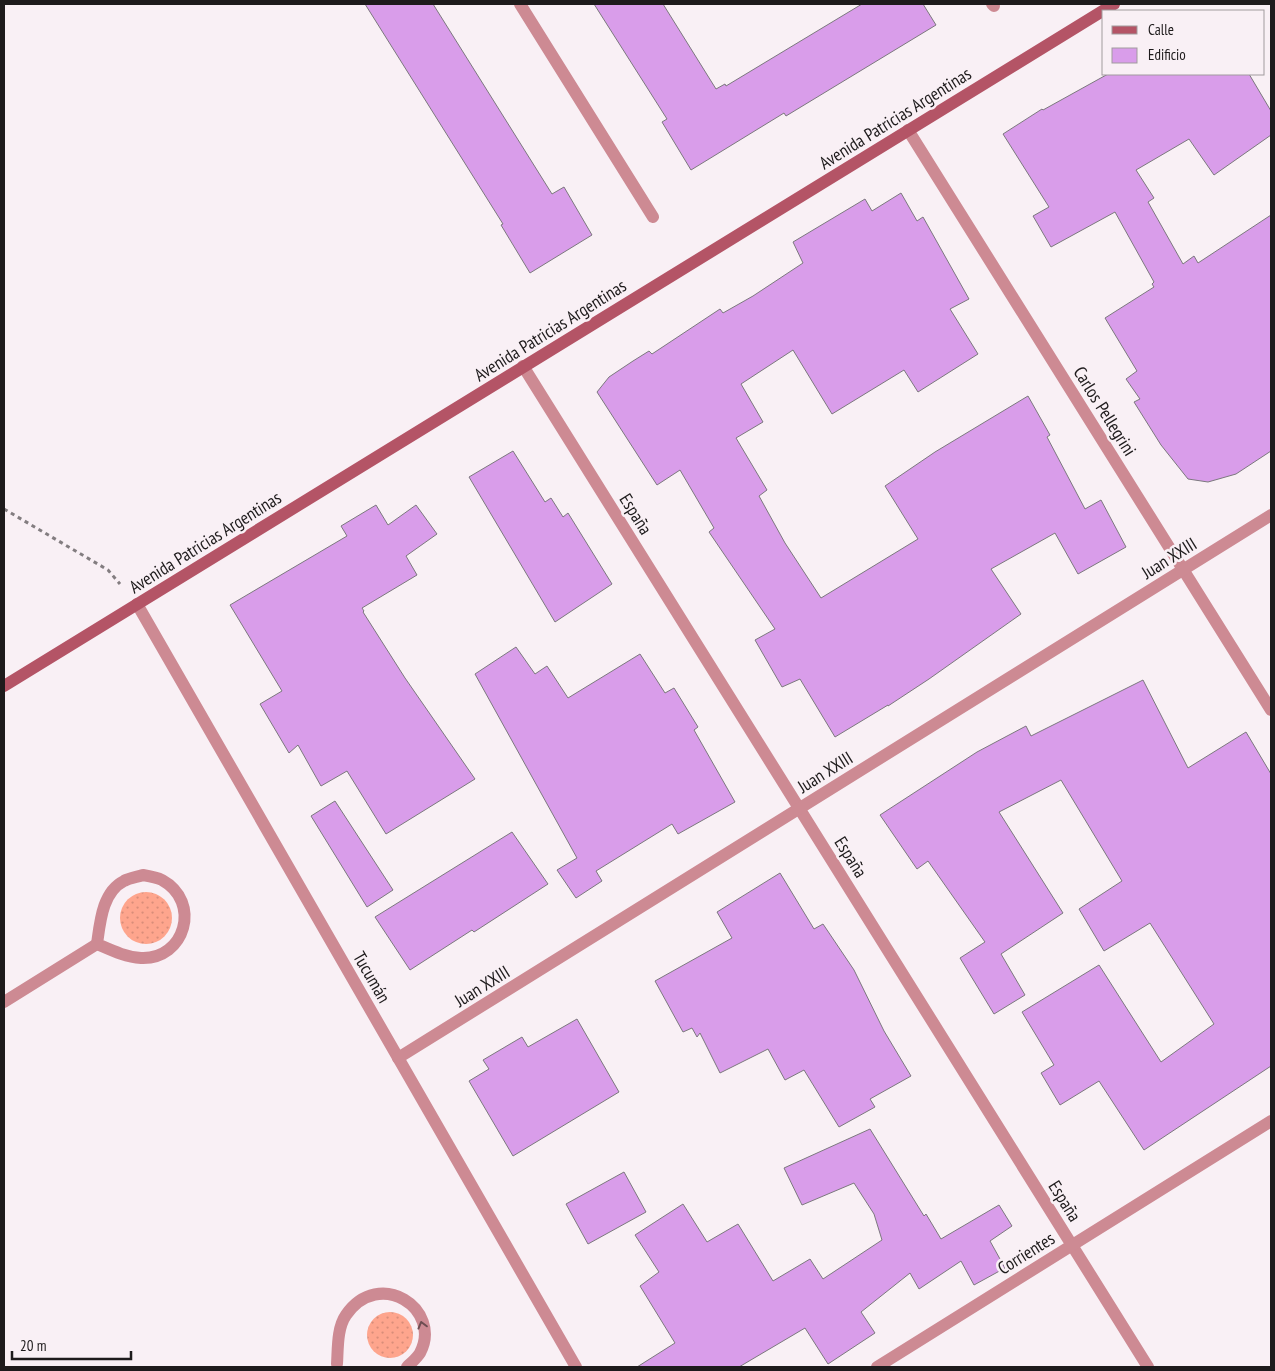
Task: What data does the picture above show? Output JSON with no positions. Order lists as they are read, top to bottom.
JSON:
{
  "streets": {
    "street": [
      "Avenida Patricias Argentinas",
      "Carlos Pellegrini",
      "España",
      "Juan XXIII",
      "Tucumán",
      "Corrientes"
    ]
  },
  "crossings": [
    ["Avenida Patricias Argentinas", "Carlos Pellegrini"],
    ["Avenida Patricias Argentinas", "España"],
    ["Avenida Patricias Argentinas", "Tucumán"],
    ["Carlos Pellegrini", "Juan XXIII"],
    ["España", "Juan XXIII"],
    ["España", "Corrientes"],
    ["Juan XXIII", "Tucumán"]
  ],
  "legend": ["Calle", "Edificio"],
  "scale_bar": "20 m"
}
